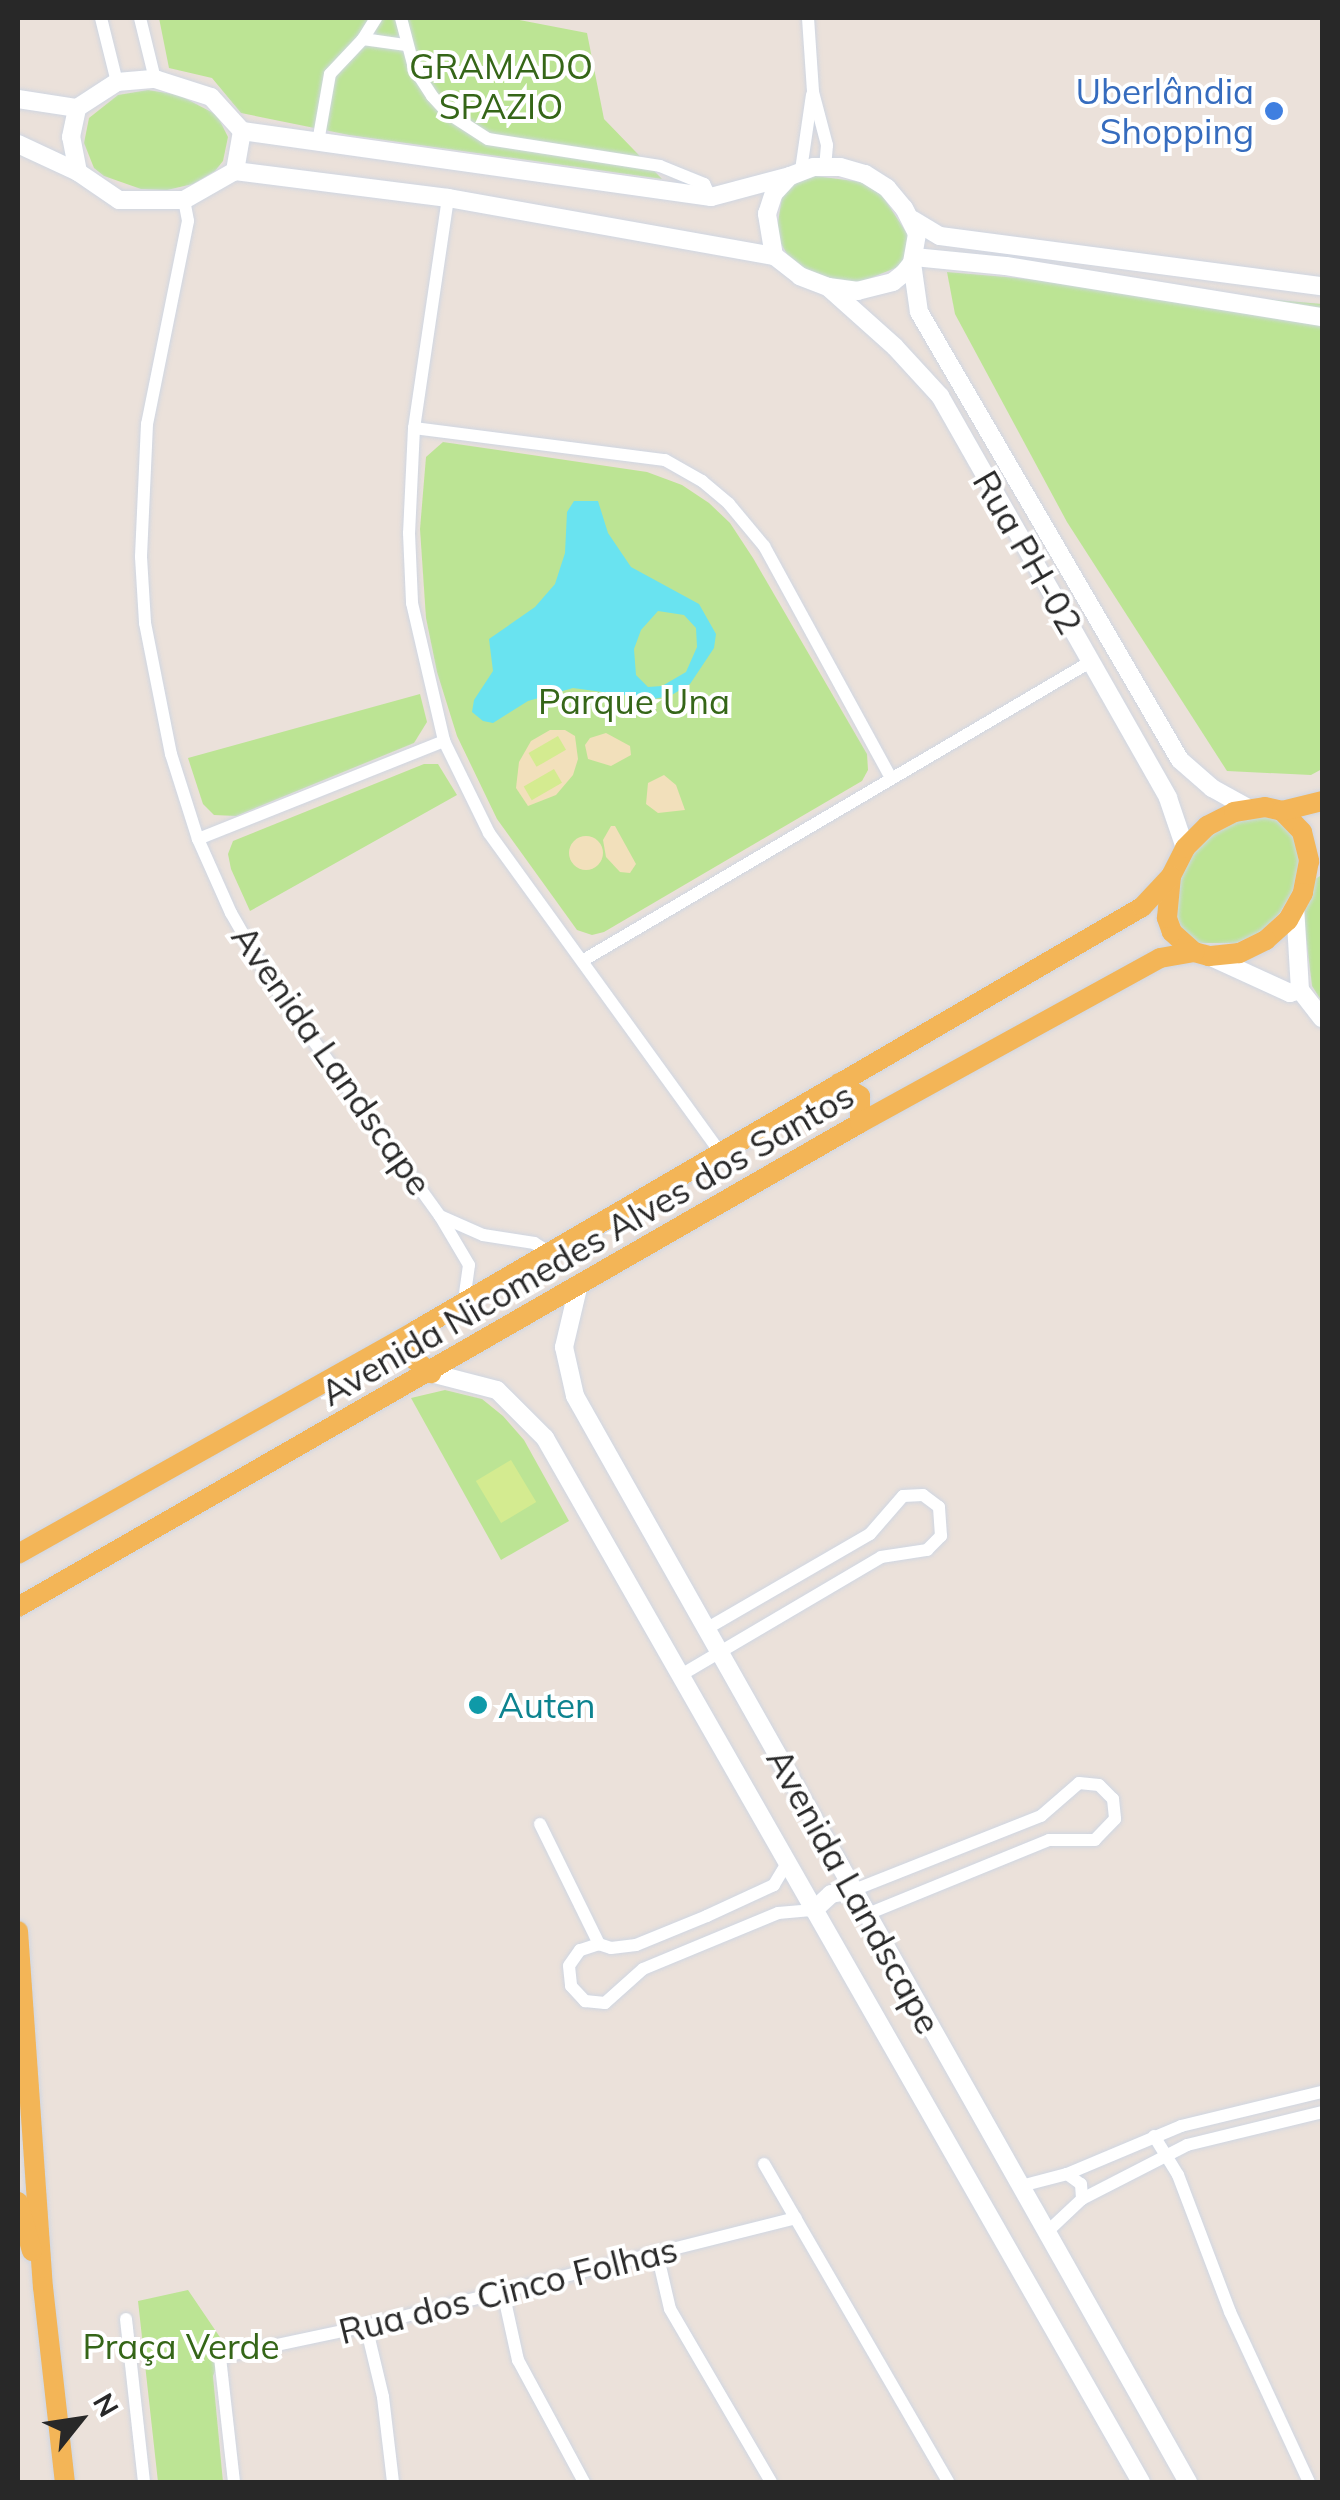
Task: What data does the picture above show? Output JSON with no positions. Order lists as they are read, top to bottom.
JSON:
{
  "streets": {
    "main road": ["Avenida Nicomedes Alves dos Santos"],
    "street": ["Rua PH-02", "Avenida Landscape", "Rua dos Cinco Folhas"]
  },
  "crossings": [
    ["Rua PH-02", "Avenida Nicomedes Alves dos Santos"],
    ["Avenida Landscape", "Avenida Nicomedes Alves dos Santos"]
  ],
  "parks": ["GRAMADO SPAZIO", "Parque Una", "Praça Verde"],
  "places": ["Uberlândia Shopping", "Auten"],
  "north": "top right"
}
